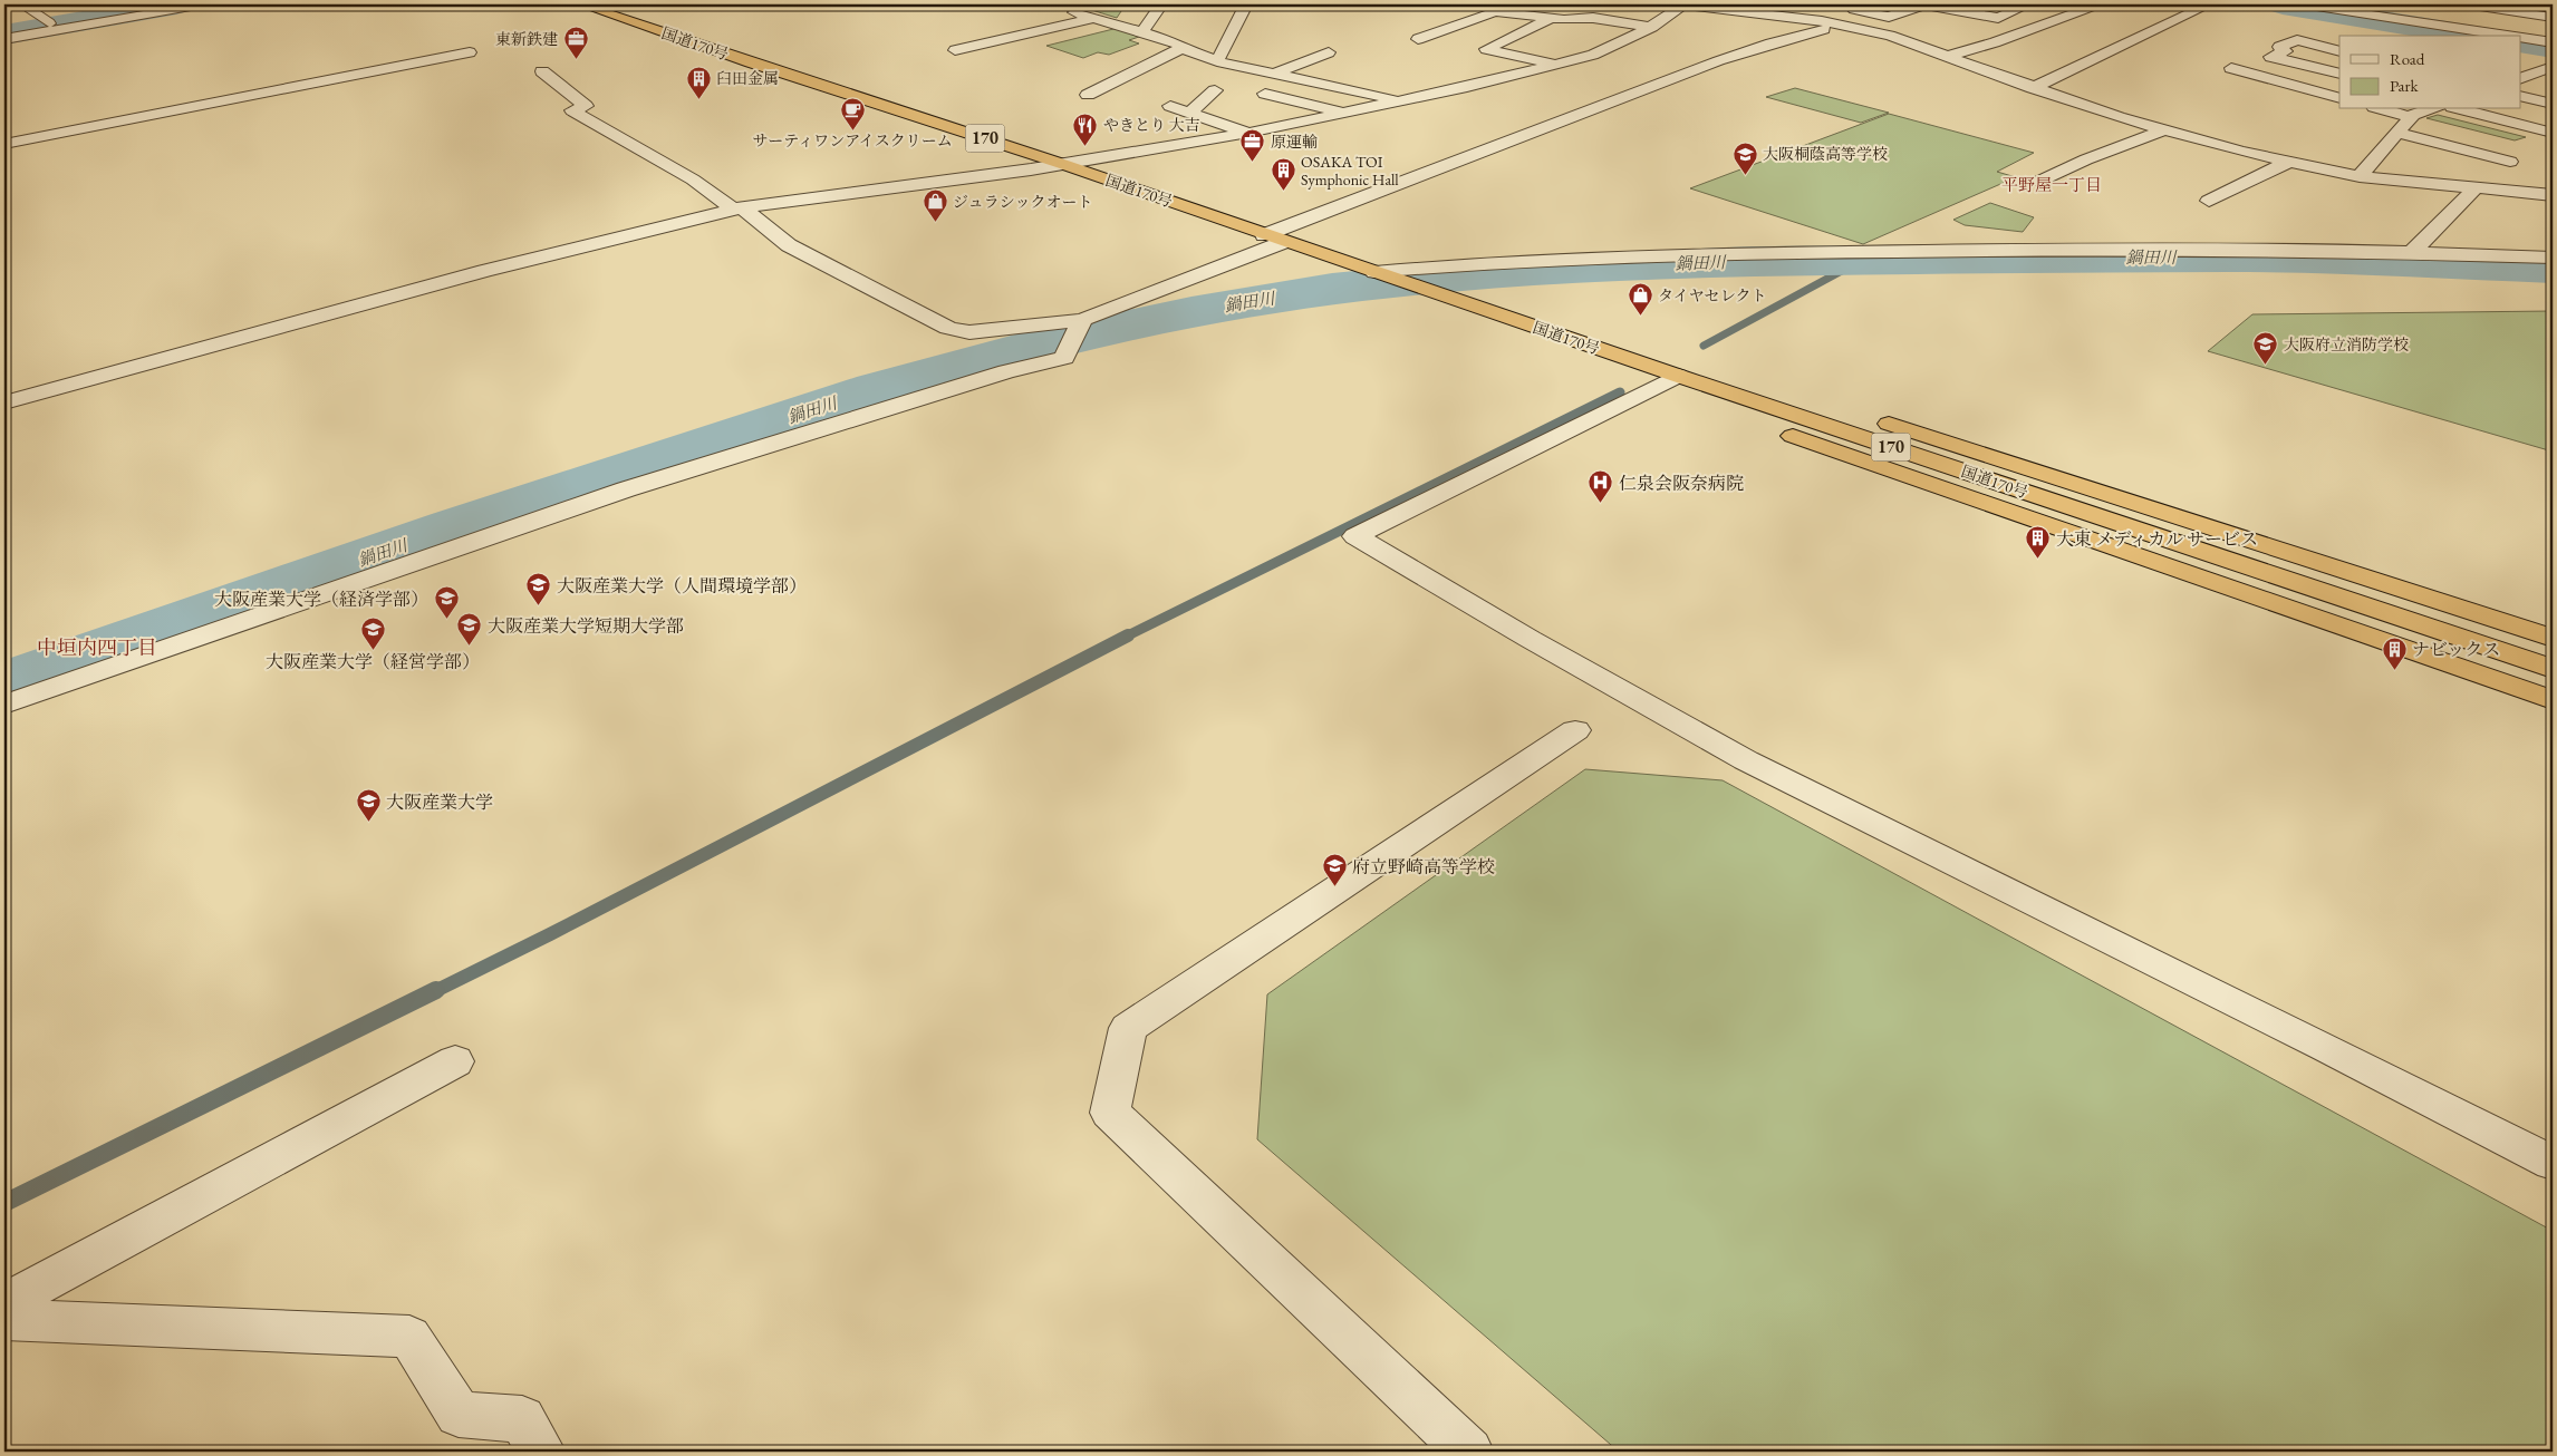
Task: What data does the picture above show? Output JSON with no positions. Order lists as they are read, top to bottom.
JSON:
{
  "streets": {
    "highway": ["国道170号", "170"]
  },
  "crossings": [
    ["国道170号", "170"]
  ],
  "districts": ["平野屋一丁目", "中垣内四丁目"],
  "water": ["鍋田川"],
  "places": {
    "office": ["東新鉄建", "原運輸"],
    "building": [
      "臼田金属",
      "OSAKA TOI Symphonic Hall",
      "大東 メディカル サービス",
      "ナビックス"
    ],
    "cafe": ["サーティワンアイスクリーム"],
    "restaurant": ["やきとり 大吉"],
    "school or university": [
      "大阪桐蔭高等学校",
      "大阪府立消防学校",
      "大阪産業大学（人間環境学部）",
      "大阪産業大学（経済学部）",
      "大阪産業大学短期大学部",
      "大阪産業大学（経営学部）",
      "大阪産業大学",
      "府立野崎高等学校"
    ],
    "shop": ["ジュラシックオート", "タイヤセレクト"],
    "hospital": ["仁泉会阪奈病院"]
  },
  "legend": ["Road", "Park"]
}
